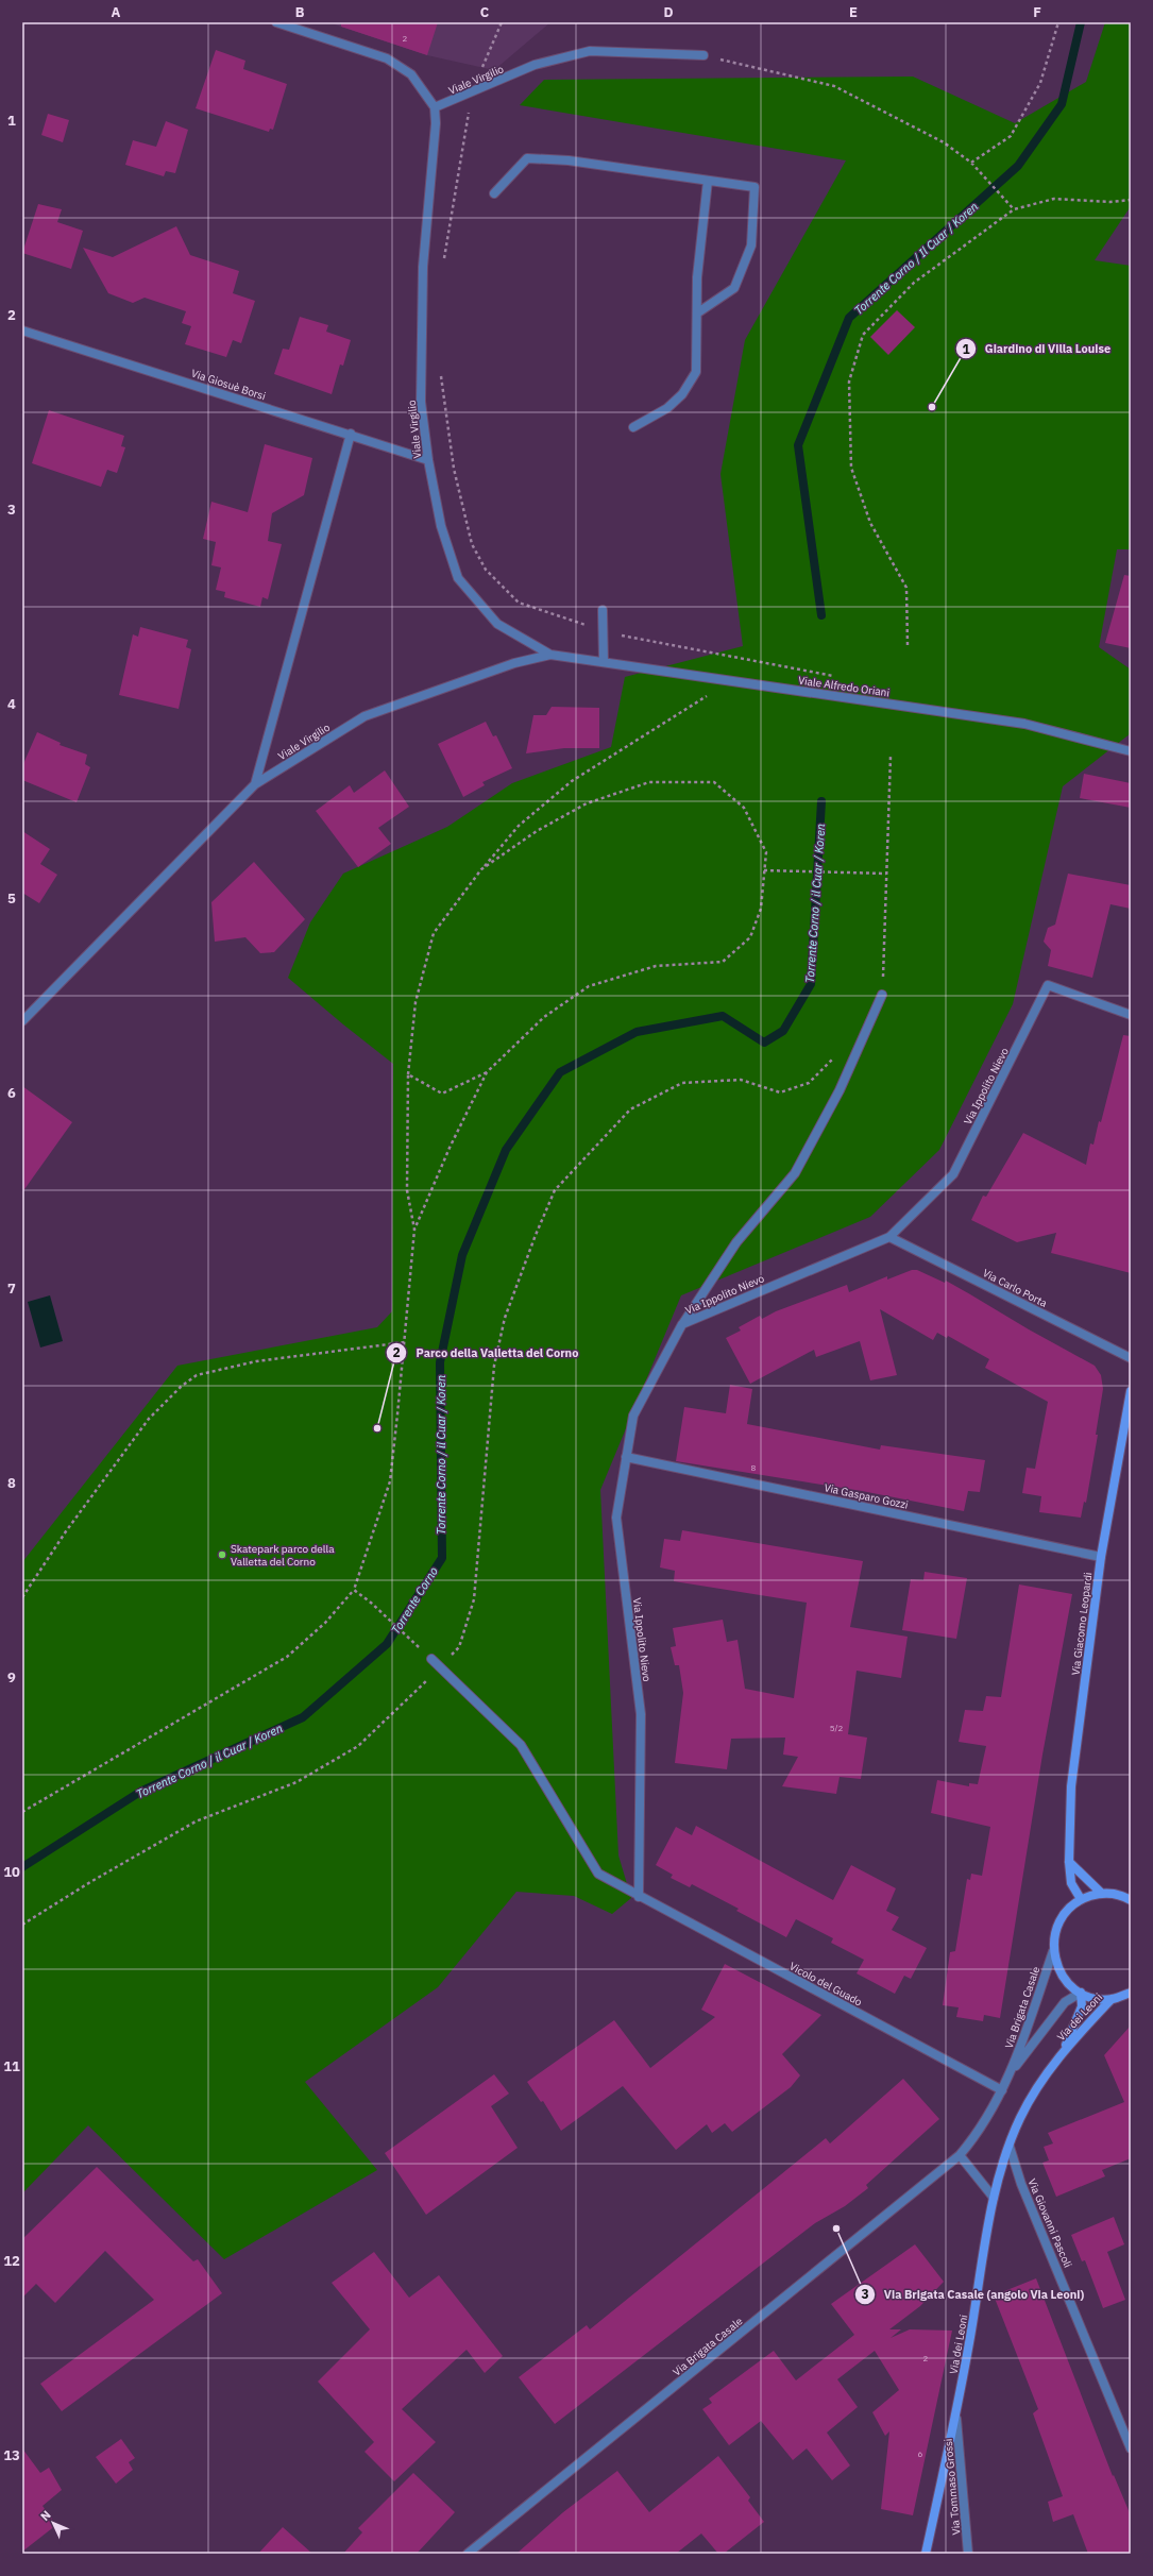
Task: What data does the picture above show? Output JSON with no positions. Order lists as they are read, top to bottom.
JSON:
{
  "streets": {
    "main road": ["Via Giacomo Leopardi", "Via Brigata Casale", "Via dei Leoni"],
    "street": [
      "Viale Virgilio",
      "Via Giosuè Borsi",
      "Viale Alfredo Oriani",
      "Via Ippolito Nievo",
      "Via Carlo Porta",
      "Via Gasparo Gozzi",
      "Vicolo del Guado",
      "Via Giovanni Pascoli",
      "Via Tommaso Grossi"
    ]
  },
  "crossings": [
    ["Viale Virgilio", "Via Giosuè Borsi"],
    ["Viale Virgilio", "Viale Alfredo Oriani"],
    ["Via Ippolito Nievo", "Via Carlo Porta"],
    ["Via Ippolito Nievo", "Via Gasparo Gozzi"],
    ["Via Ippolito Nievo", "Vicolo del Guado"],
    ["Via Gasparo Gozzi", "Via Giacomo Leopardi"],
    ["Via Giacomo Leopardi", "Via Brigata Casale"],
    ["Vicolo del Guado", "Via Brigata Casale"],
    ["Via Brigata Casale", "Via dei Leoni"],
    ["Via dei Leoni", "Via Giovanni Pascoli"],
    ["Via dei Leoni", "Via Tommaso Grossi"]
  ],
  "water": ["Torrente Corno / Il Cuar / Koren", "Torrente Corno / il Cuar / Koren", "Torrente Corno"],
  "places": [
    "Giardino di Villa Louise",
    "Parco della Valletta del Corno",
    "Skatepark parco della Valletta del Corno",
    "Via Brigata Casale (angolo Via Leoni)"
  ],
  "house_numbers": [
    "2",
    "8",
    "5/2",
    "2",
    "6"
  ],
  "north": "top left",
  "grid": {
    "columns": [
      "A",
      "B",
      "C",
      "D",
      "E",
      "F"
    ],
    "rows": [
      "1",
      "2",
      "3",
      "4",
      "5",
      "6",
      "7",
      "8",
      "9",
      "10",
      "11",
      "12",
      "13"
    ]
  }
}
